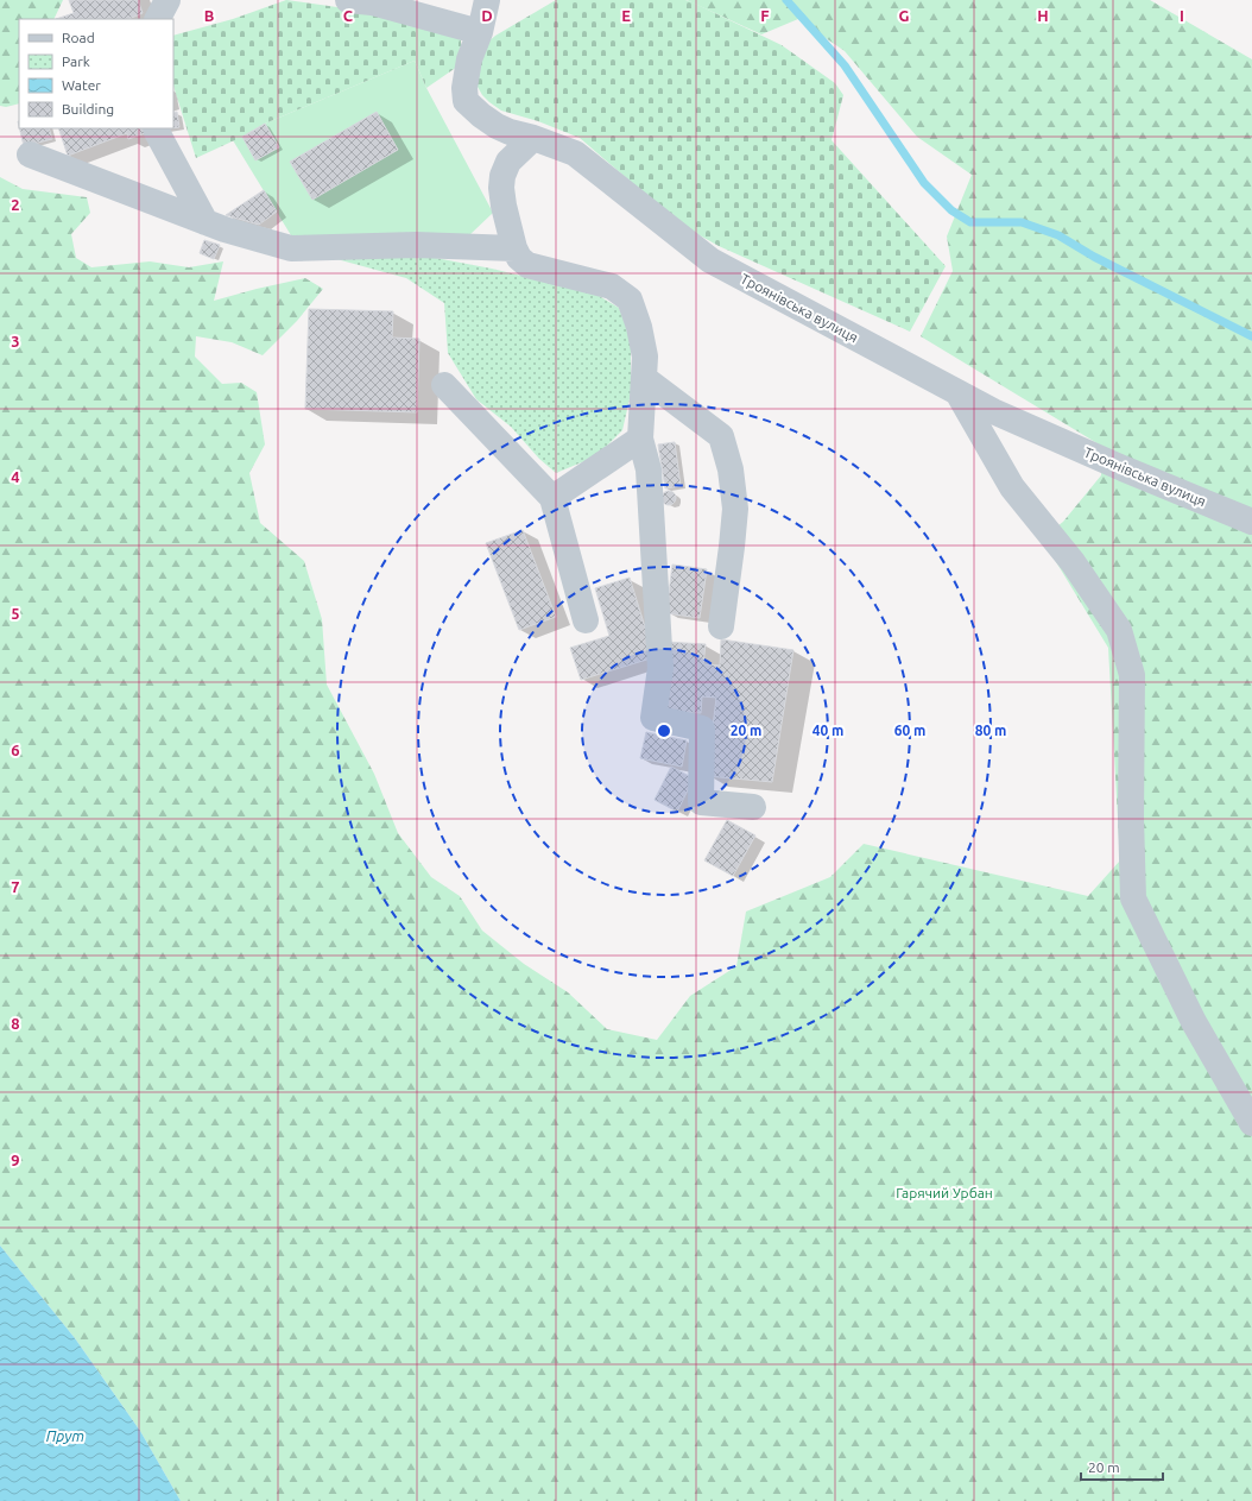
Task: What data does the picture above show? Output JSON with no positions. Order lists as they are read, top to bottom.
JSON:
{
  "streets": {
    "street": ["Троянівська вулиця"]
  },
  "water": ["Прут"],
  "parks": ["Гарячий Урбан"],
  "legend": [
    "Road",
    "Park",
    "Water",
    "Building"
  ],
  "scale_bar": "20 m",
  "grid": {
    "columns": [
      "B",
      "C",
      "D",
      "E",
      "F",
      "G",
      "H",
      "I"
    ],
    "rows": [
      "2",
      "3",
      "4",
      "5",
      "6",
      "7",
      "8",
      "9"
    ]
  },
  "rings": [
    "20 m",
    "40 m",
    "60 m",
    "80 m"
  ]
}
